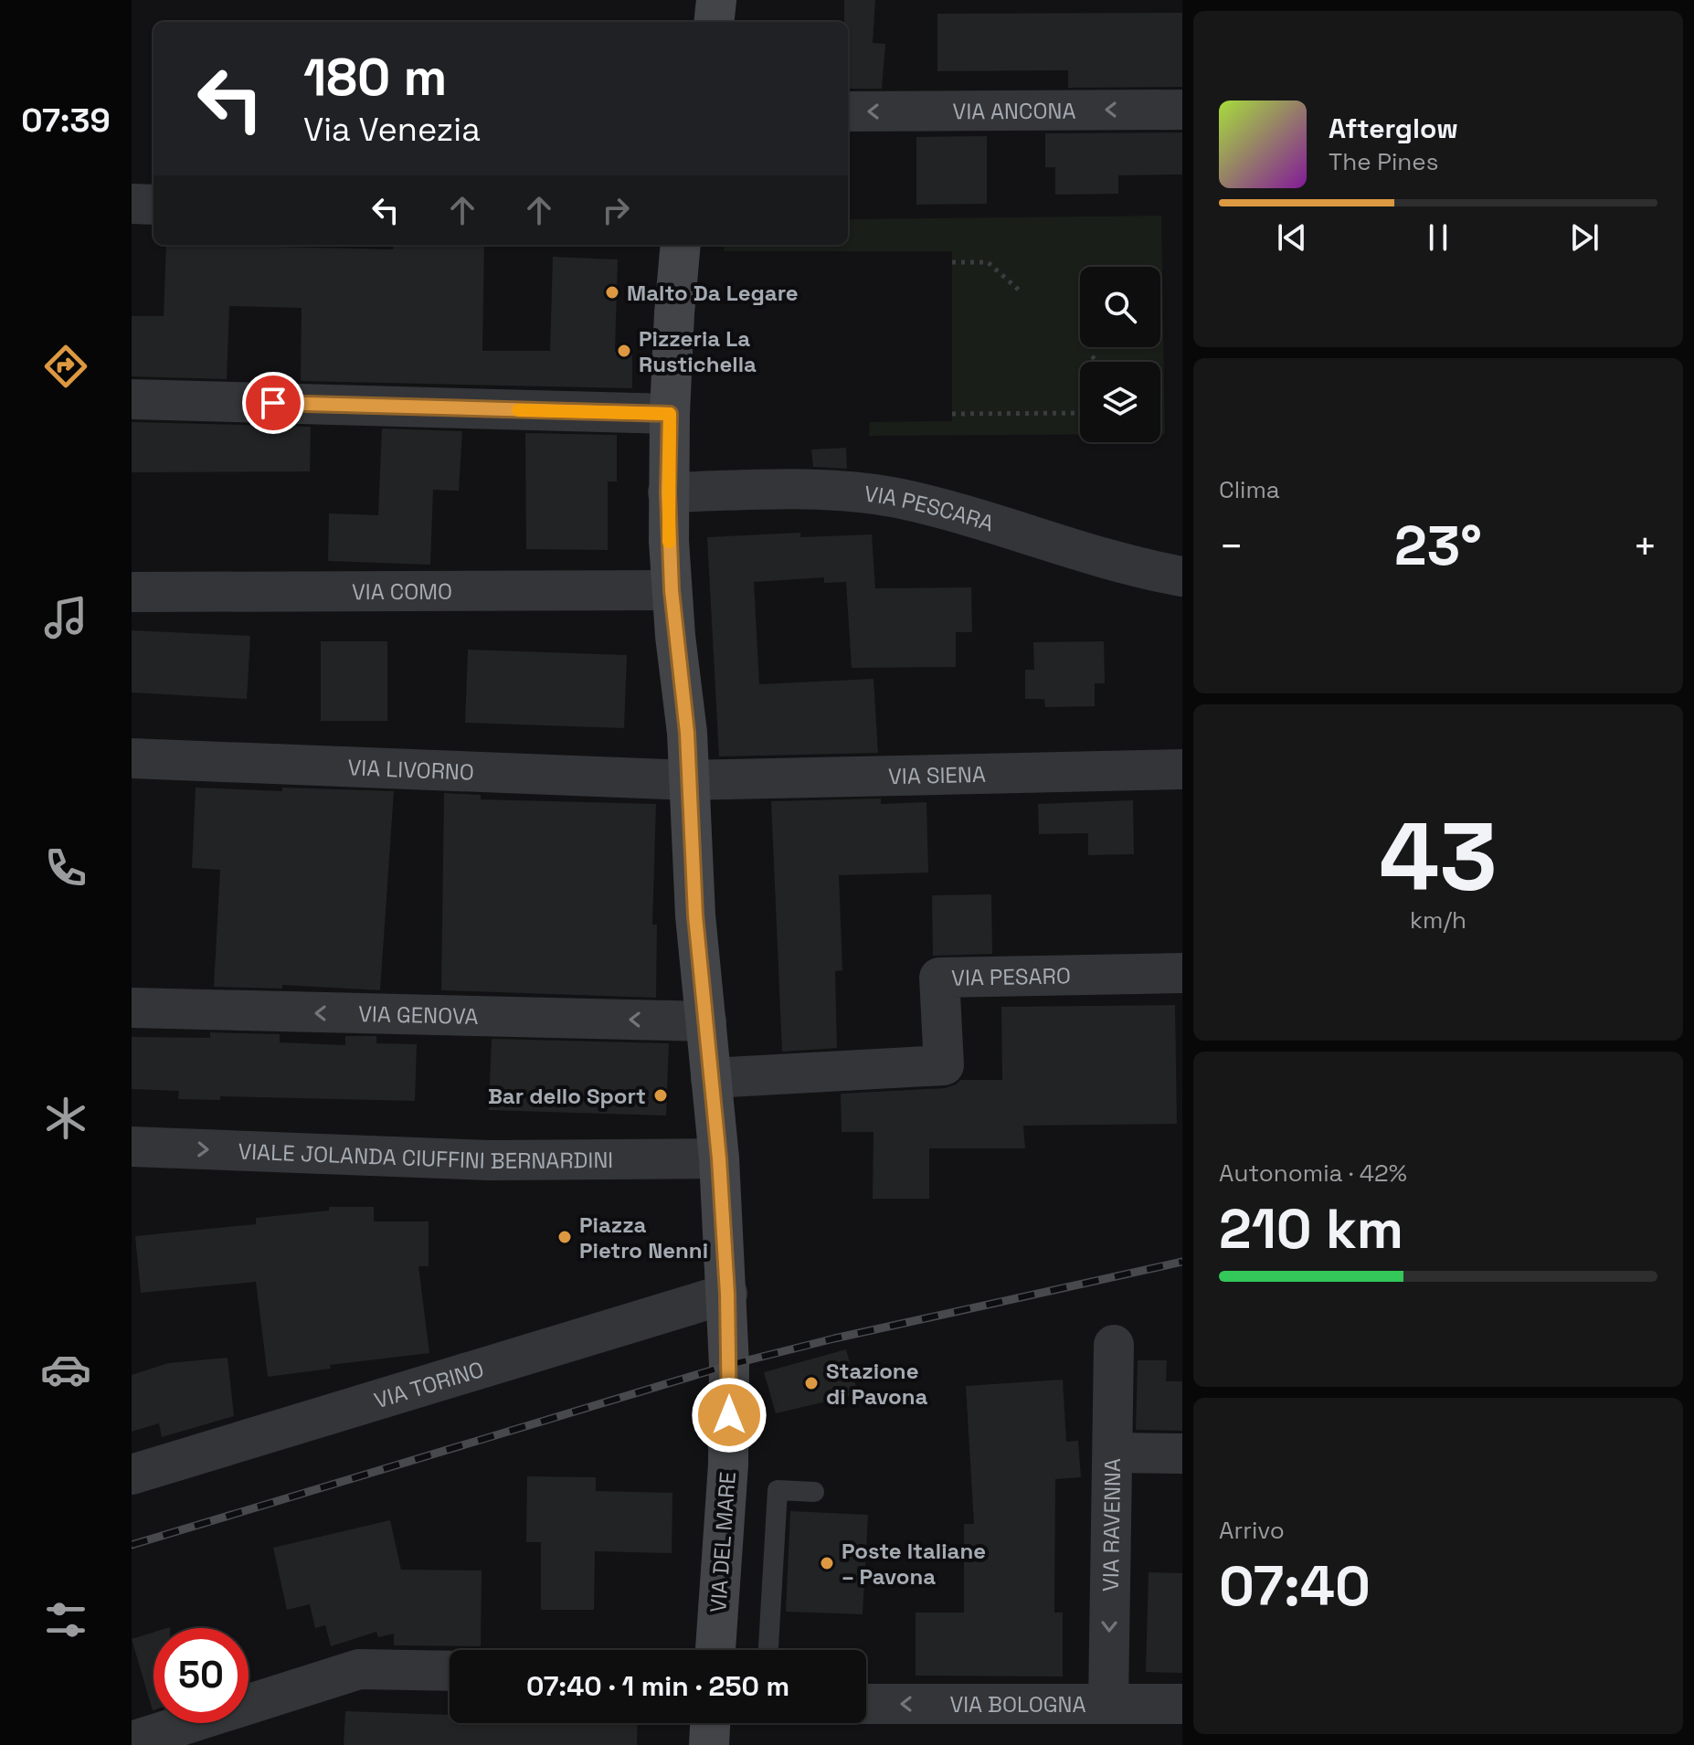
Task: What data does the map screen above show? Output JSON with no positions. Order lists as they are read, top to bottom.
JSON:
{
  "streets": {
    "main road": ["VIA DEL MARE"],
    "street": [
      "VIA ANCONA",
      "VIA PESCARA",
      "VIA COMO",
      "VIA LIVORNO",
      "VIA SIENA",
      "VIA PESARO",
      "VIA GENOVA",
      "VIALE JOLANDA CIUFFINI BERNARDINI",
      "VIA TORINO",
      "VIA RAVENNA",
      "VIA BOLOGNA"
    ]
  },
  "crossings": [
    ["VIA PESCARA", "VIA DEL MARE"],
    ["VIA COMO", "VIA DEL MARE"],
    ["VIA LIVORNO", "VIA SIENA"],
    ["VIA LIVORNO", "VIA DEL MARE"],
    ["VIA SIENA", "VIA DEL MARE"],
    ["VIA PESARO", "VIA DEL MARE"],
    ["VIA GENOVA", "VIA DEL MARE"],
    ["VIALE JOLANDA CIUFFINI BERNARDINI", "VIA DEL MARE"],
    ["VIA TORINO", "VIA DEL MARE"],
    ["VIA RAVENNA", "VIA BOLOGNA"]
  ],
  "one_way": [
    "VIA ANCONA",
    "VIA GENOVA",
    "VIALE JOLANDA CIUFFINI BERNARDINI",
    "VIA RAVENNA",
    "VIA BOLOGNA"
  ],
  "places": [
    "Malto Da Legare",
    "Pizzeria La Rustichella",
    "Bar dello Sport",
    "Piazza Pietro Nenni",
    "Stazione di Pavona",
    "Poste Italiane – Pavona"
  ],
  "page": {
    "tabs": "07:39",
    "turn": ["180 m", "Via Venezia"],
    "song": ["Afterglow", "The Pines"],
    "tile": [
      "Clima",
      ["43", "km/h"],
      ["Autonomia · 42%", "210 km"],
      ["Arrivo", "07:40"]
    ],
    "heat": ["−", "23°", "+"],
    "limit": "50",
    "trip": "07:40 · 1 min · 250 m"
  }
}
